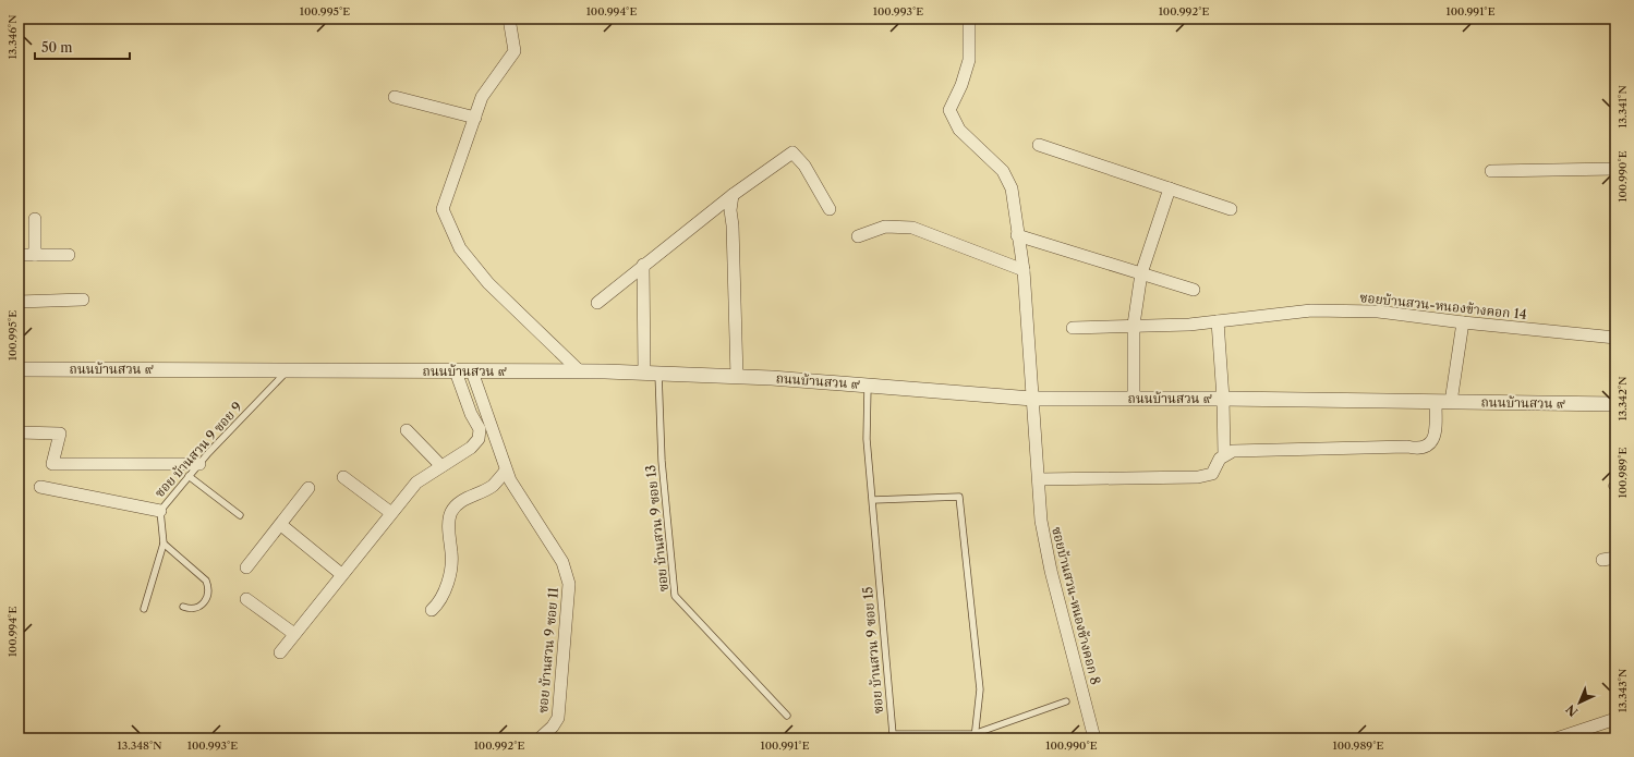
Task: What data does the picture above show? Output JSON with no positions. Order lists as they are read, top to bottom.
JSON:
{
  "streets": {
    "street": [
      "ซอยบ้านสวน-หนองข้างคอก 14",
      "ถนนบ้านสวน ๙",
      "ซอยบ้านสวน-หนองข้างคอก 8",
      "ซอย บ้านสวน 9 ซอย 11"
    ],
    "lane": ["ซอย บ้านสวน 9 ซอย 9", "ซอย บ้านสวน 9 ซอย 13", "ซอย บ้านสวน 9 ซอย 15"]
  },
  "crossings": [
    ["ถนนบ้านสวน ๙", "ซอย บ้านสวน 9 ซอย 9"],
    ["ถนนบ้านสวน ๙", "ซอย บ้านสวน 9 ซอย 13"],
    ["ถนนบ้านสวน ๙", "ซอยบ้านสวน-หนองข้างคอก 8"],
    ["ถนนบ้านสวน ๙", "ซอย บ้านสวน 9 ซอย 11"],
    ["ถนนบ้านสวน ๙", "ซอย บ้านสวน 9 ซอย 15"]
  ],
  "scale_bar": "50 m",
  "north": "bottom left",
  "coordinates": [
    "100.995°E",
    "100.994°E",
    "100.993°E",
    "100.992°E",
    "100.991°E",
    "13.346°N",
    "13.341°N",
    "100.990°E",
    "13.342°N",
    "100.989°E",
    "13.343°N",
    "13.348°N"
  ]
}
